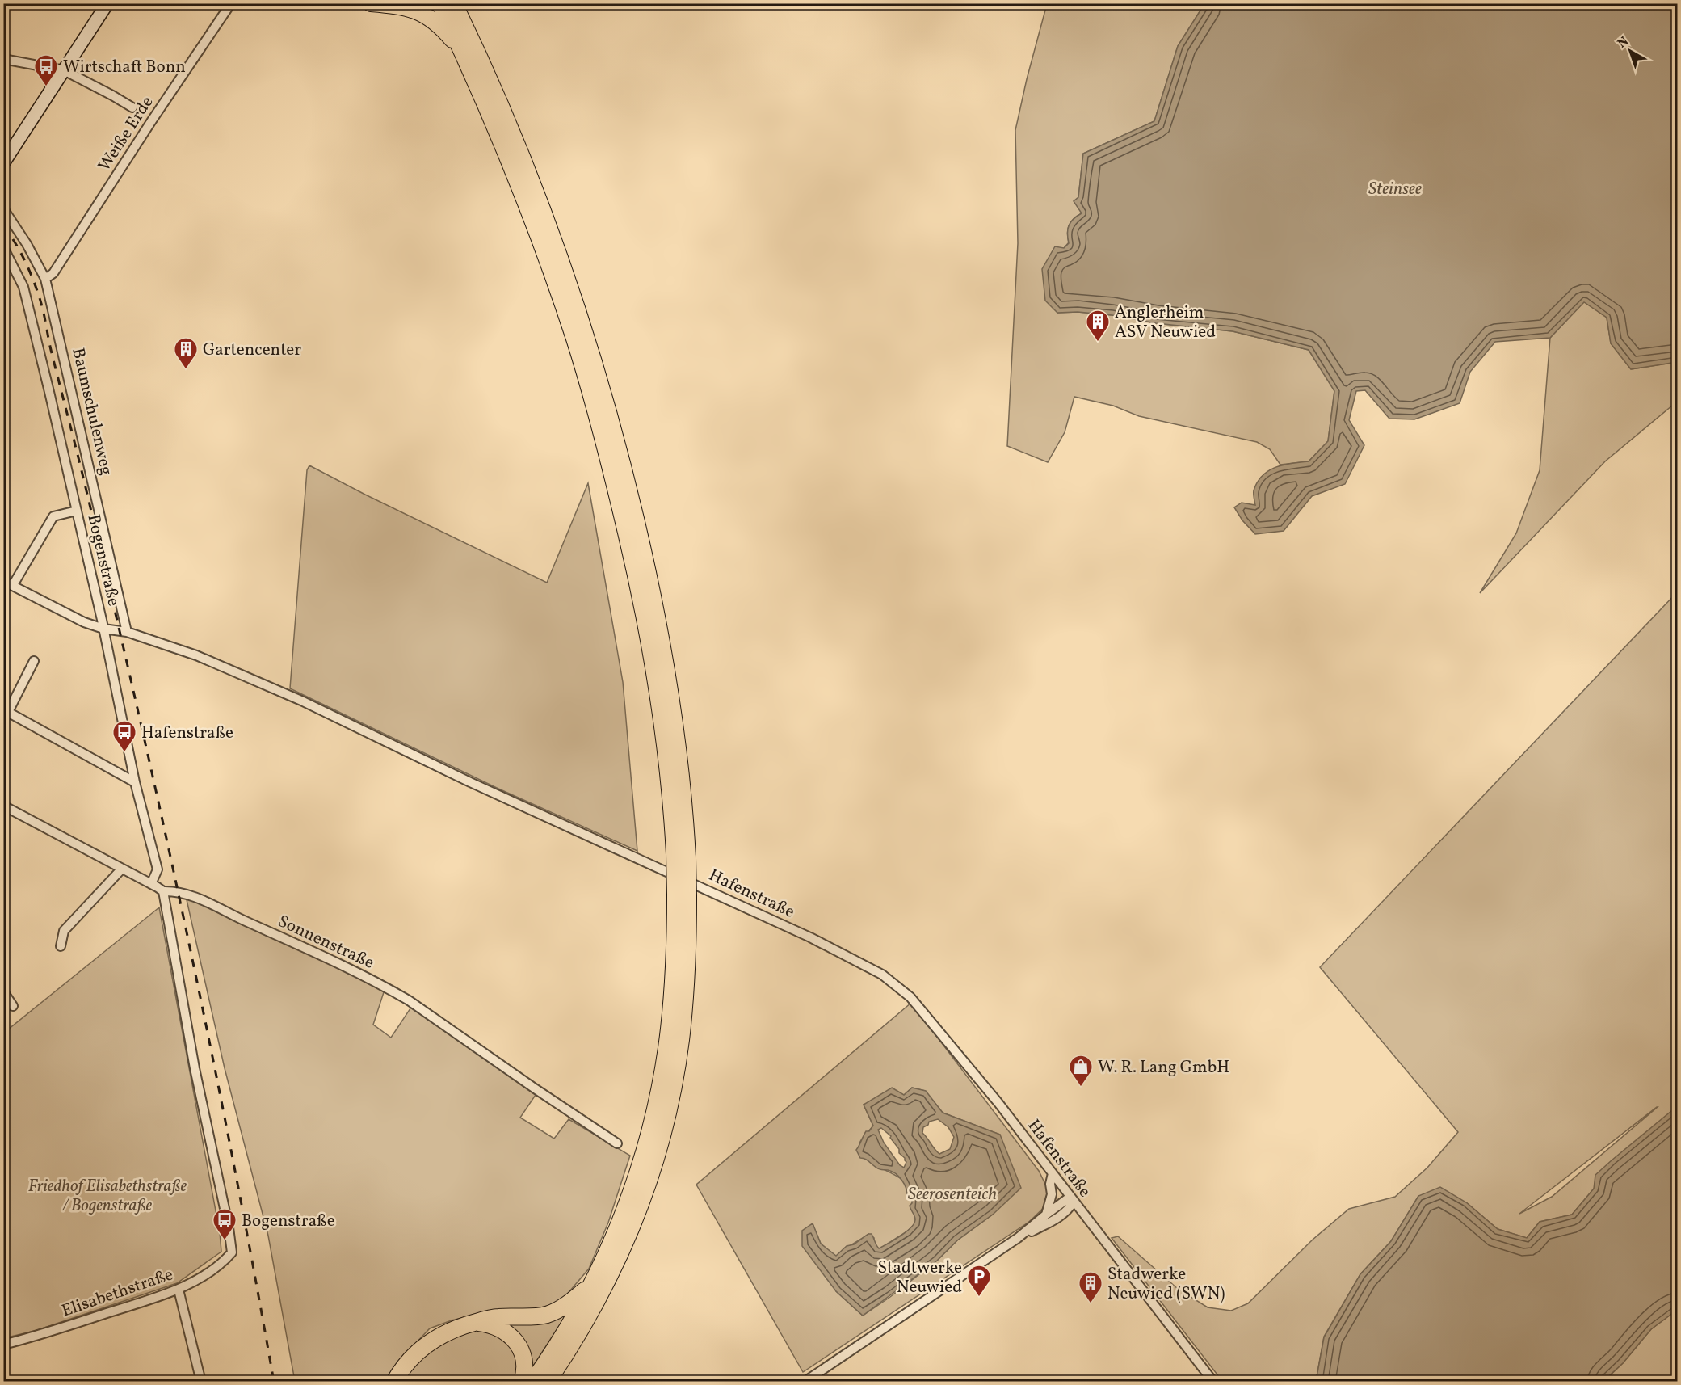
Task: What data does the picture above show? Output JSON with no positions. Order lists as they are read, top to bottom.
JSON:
{
  "streets": {
    "street": [
      "Weiße Erde",
      "Baumschulenweg",
      "Bogenstraße",
      "Hafenstraße",
      "Sonnenstraße",
      "Elisabethstraße"
    ]
  },
  "crossings": [
    ["Weiße Erde", "Baumschulenweg"],
    ["Baumschulenweg", "Hafenstraße"],
    ["Bogenstraße", "Hafenstraße"],
    ["Bogenstraße", "Sonnenstraße"],
    ["Sonnenstraße", "Elisabethstraße"]
  ],
  "water": ["Steinsee", "Seerosenteich"],
  "parks": ["Friedhof Elisabethstraße / Bogenstraße"],
  "places": {
    "bus stop": ["Wirtschaft Bonn", "Hafenstraße", "Bogenstraße"],
    "building": ["Anglerheim ASV Neuwied", "Gartencenter", "Stadwerke Neuwied (SWN)"],
    "shop": ["W. R. Lang GmbH"],
    "parking": ["Stadtwerke Neuwied"]
  },
  "north": "top left"
}
